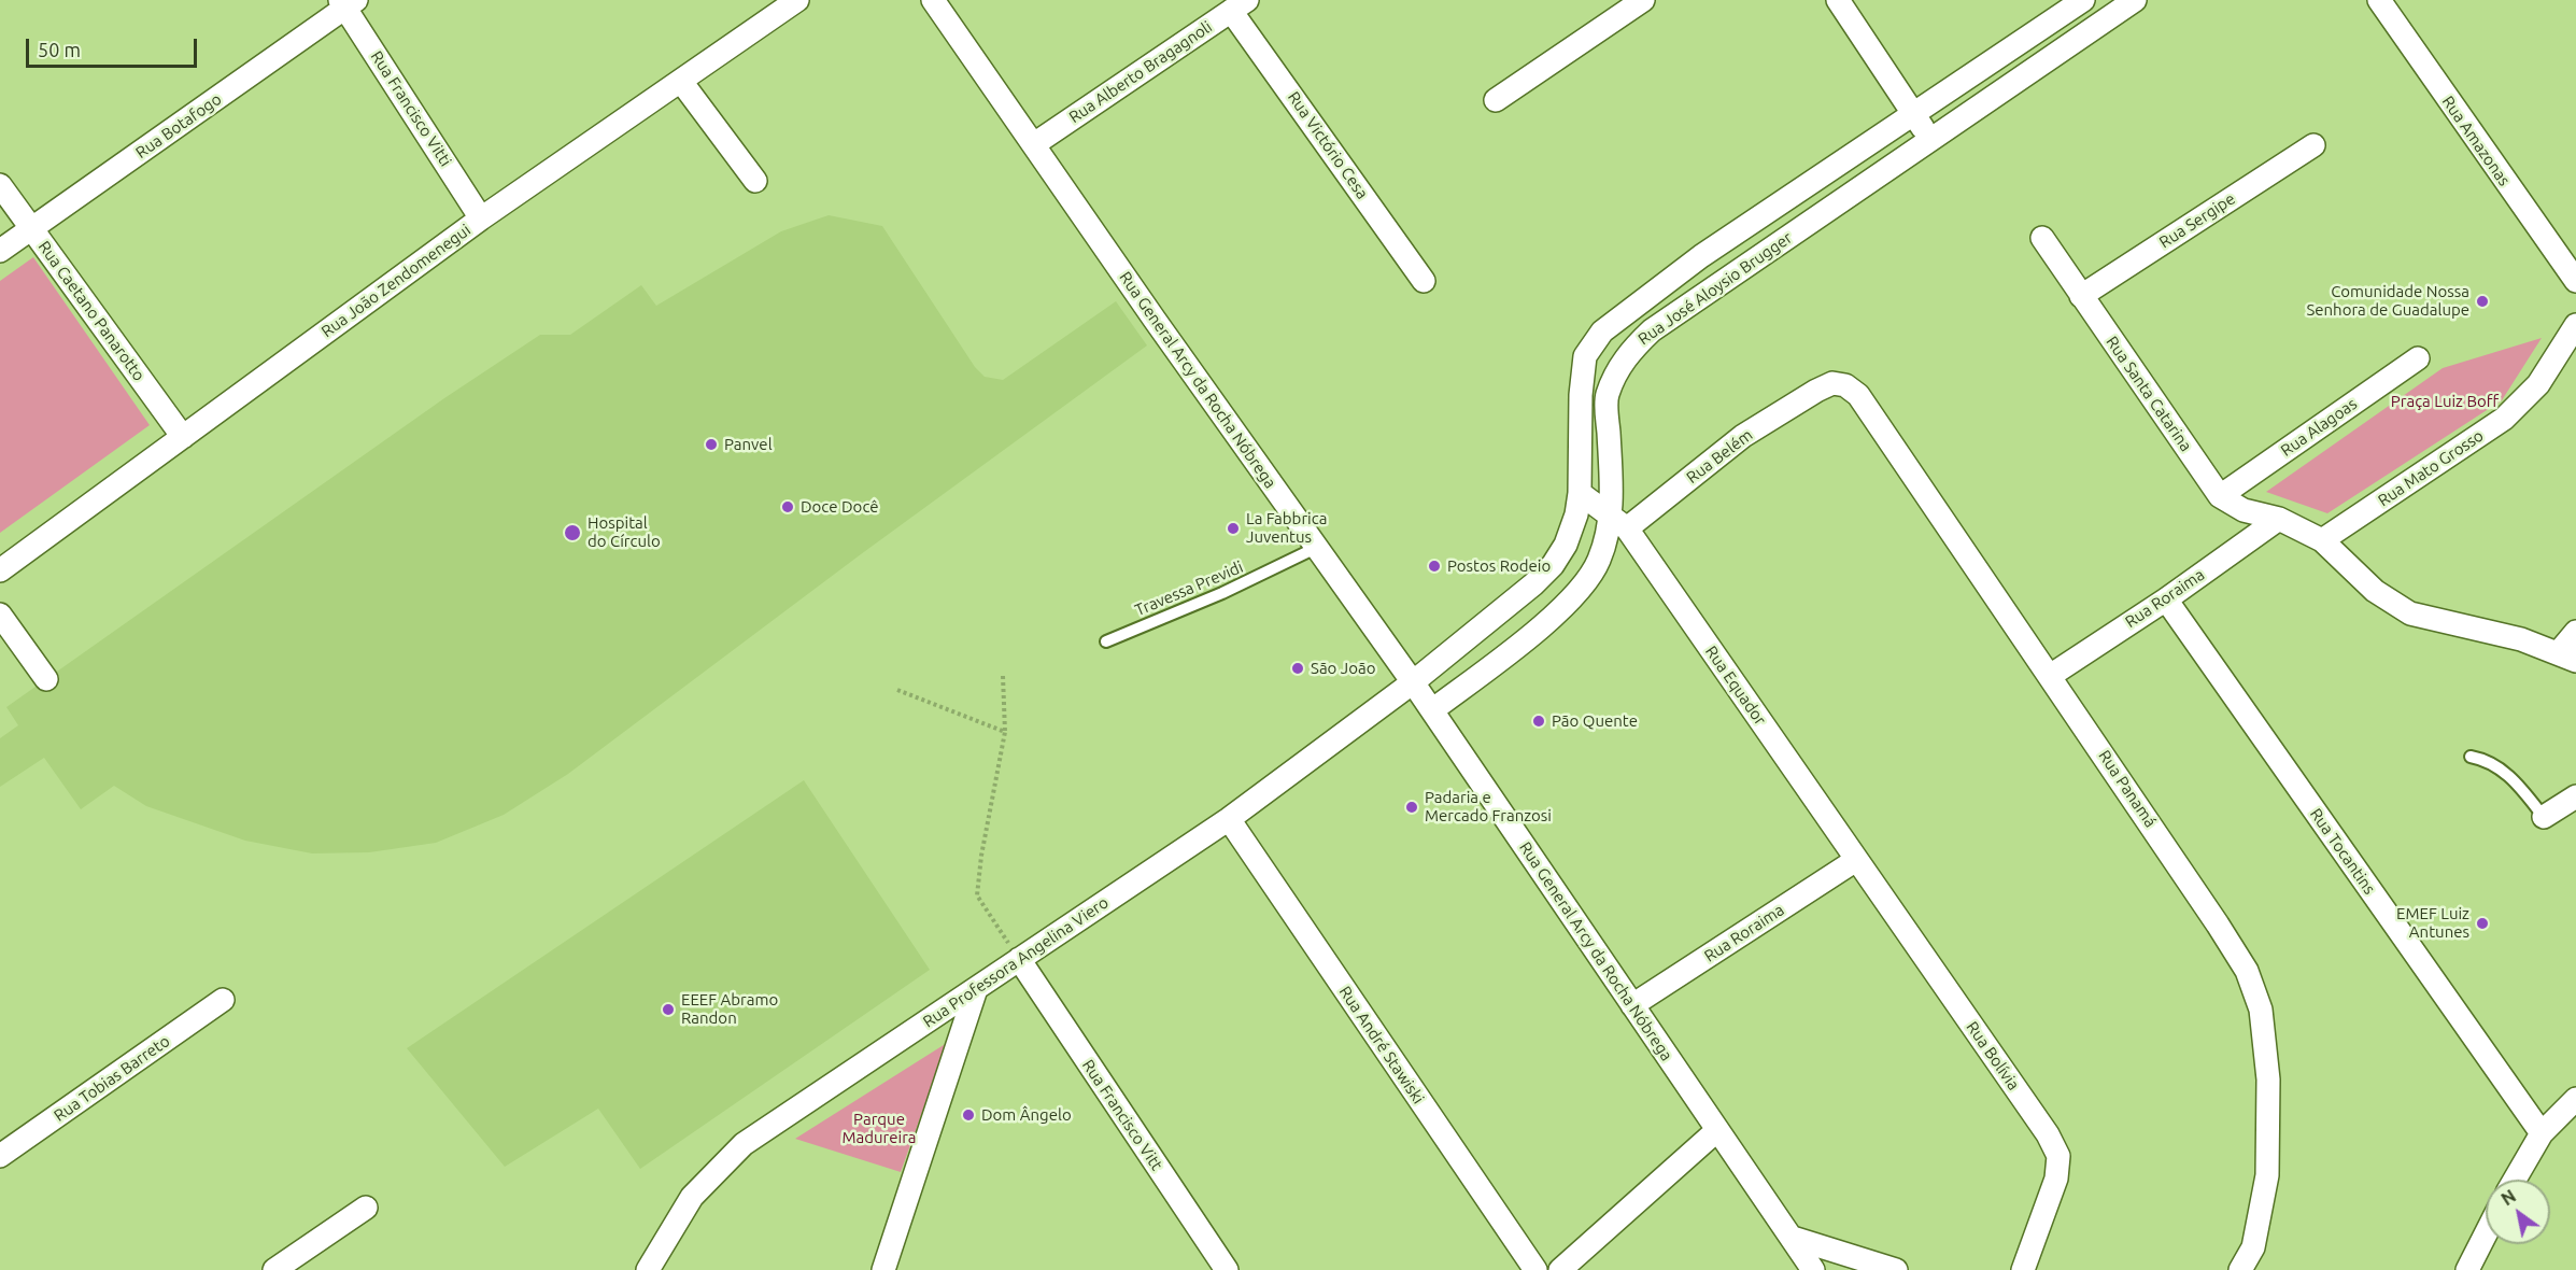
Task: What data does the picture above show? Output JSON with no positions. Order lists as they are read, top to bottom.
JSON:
{
  "streets": {
    "street": [
      "Rua Alberto Bragagnoli",
      "Rua Francisco Vitti",
      "Rua Botafogo",
      "Rua Amazonas",
      "Rua Victório Cesa",
      "Rua Sergipe",
      "Rua João Zendomenegui",
      "Rua José Aloysio Brugger",
      "Rua Caetano Panarotto",
      "Rua General Arcy da Rocha Nóbrega",
      "Rua Santa Catarina",
      "Rua Alagoas",
      "Rua Belém",
      "Rua Mato Grosso",
      "Rua Roraima",
      "Rua Equador",
      "Rua Panamá",
      "Rua Tocantins",
      "Rua Professora Angelina Viero",
      "Rua André Stawiski",
      "Rua Bolívia",
      "Rua Tobias Barreto",
      "Rua Francisco Vitt"
    ],
    "lane": ["Travessa Previdi"]
  },
  "crossings": [
    ["Rua Alberto Bragagnoli", "Rua Victório Cesa"],
    ["Rua Alberto Bragagnoli", "Rua General Arcy da Rocha Nóbrega"],
    ["Rua Francisco Vitti", "Rua Botafogo"],
    ["Rua Francisco Vitti", "Rua João Zendomenegui"],
    ["Rua Botafogo", "Rua Caetano Panarotto"],
    ["Rua Sergipe", "Rua Santa Catarina"],
    ["Rua João Zendomenegui", "Rua Caetano Panarotto"],
    ["Rua José Aloysio Brugger", "Rua General Arcy da Rocha Nóbrega"],
    ["Rua José Aloysio Brugger", "Rua Belém"],
    ["Rua José Aloysio Brugger", "Rua Equador"],
    ["Rua José Aloysio Brugger", "Rua Professora Angelina Viero"],
    ["Rua General Arcy da Rocha Nóbrega", "Travessa Previdi"],
    ["Rua General Arcy da Rocha Nóbrega", "Rua Roraima"],
    ["Rua General Arcy da Rocha Nóbrega", "Rua Professora Angelina Viero"],
    ["Rua Santa Catarina", "Rua Alagoas"],
    ["Rua Santa Catarina", "Rua Mato Grosso"],
    ["Rua Santa Catarina", "Rua Roraima"],
    ["Rua Belém", "Rua Equador"],
    ["Rua Belém", "Rua Panamá"],
    ["Rua Roraima", "Rua Equador"],
    ["Rua Roraima", "Rua Panamá"],
    ["Rua Roraima", "Rua Tocantins"],
    ["Rua Roraima", "Rua Bolívia"],
    ["Rua Equador", "Rua Bolívia"],
    ["Rua Professora Angelina Viero", "Rua André Stawiski"],
    ["Rua Professora Angelina Viero", "Rua Francisco Vitt"]
  ],
  "parks": ["Praça Luiz Boff", "Parque Madureira"],
  "places": [
    "Comunidade Nossa Senhora de Guadalupe",
    "Panvel",
    "Doce Docê",
    "La Fabbrica Juventus",
    "Hospital do Círculo",
    "Postos Rodeio",
    "São João",
    "Pão Quente",
    "Padaria e Mercado Franzosi",
    "EMEF Luiz Antunes",
    "EEEF Abramo Randon",
    "Dom Ângelo"
  ],
  "scale_bar": "50 m",
  "north": "top left"
}
